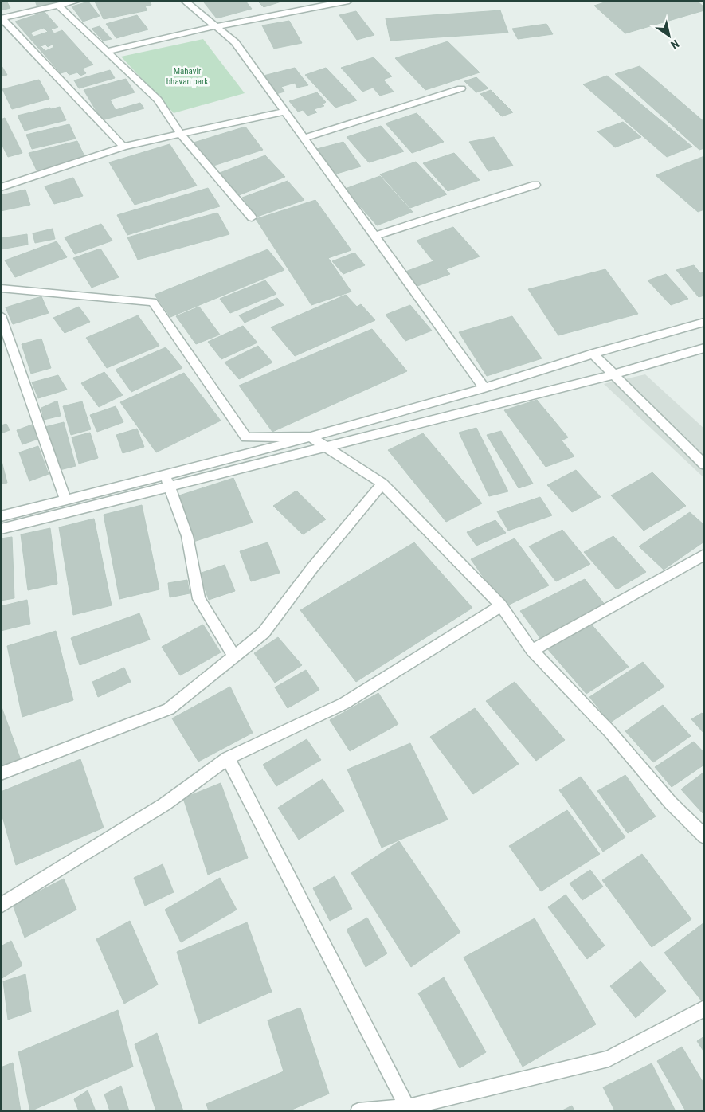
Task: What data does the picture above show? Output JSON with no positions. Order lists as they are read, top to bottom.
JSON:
{
  "parks": ["Mahavir bhavan park"],
  "north": "bottom right"
}
